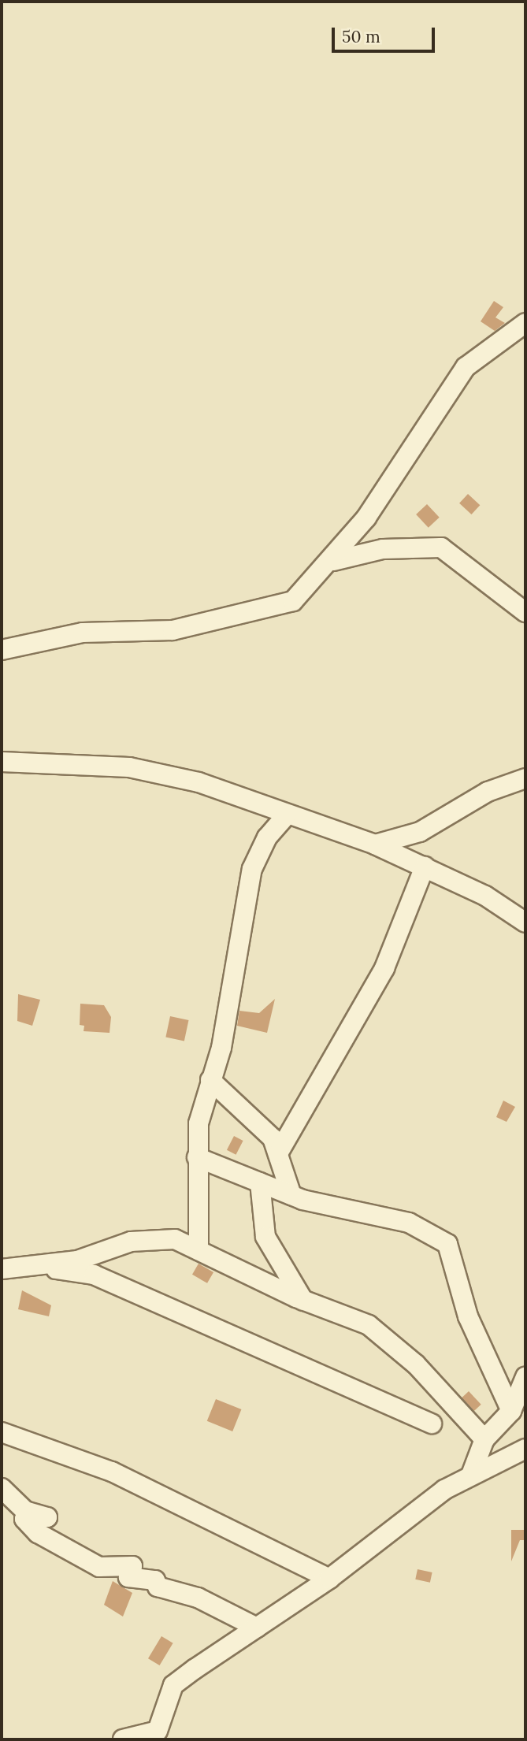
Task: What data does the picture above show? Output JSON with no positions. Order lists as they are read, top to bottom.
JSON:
{
  "scale_bar": "50 m"
}
